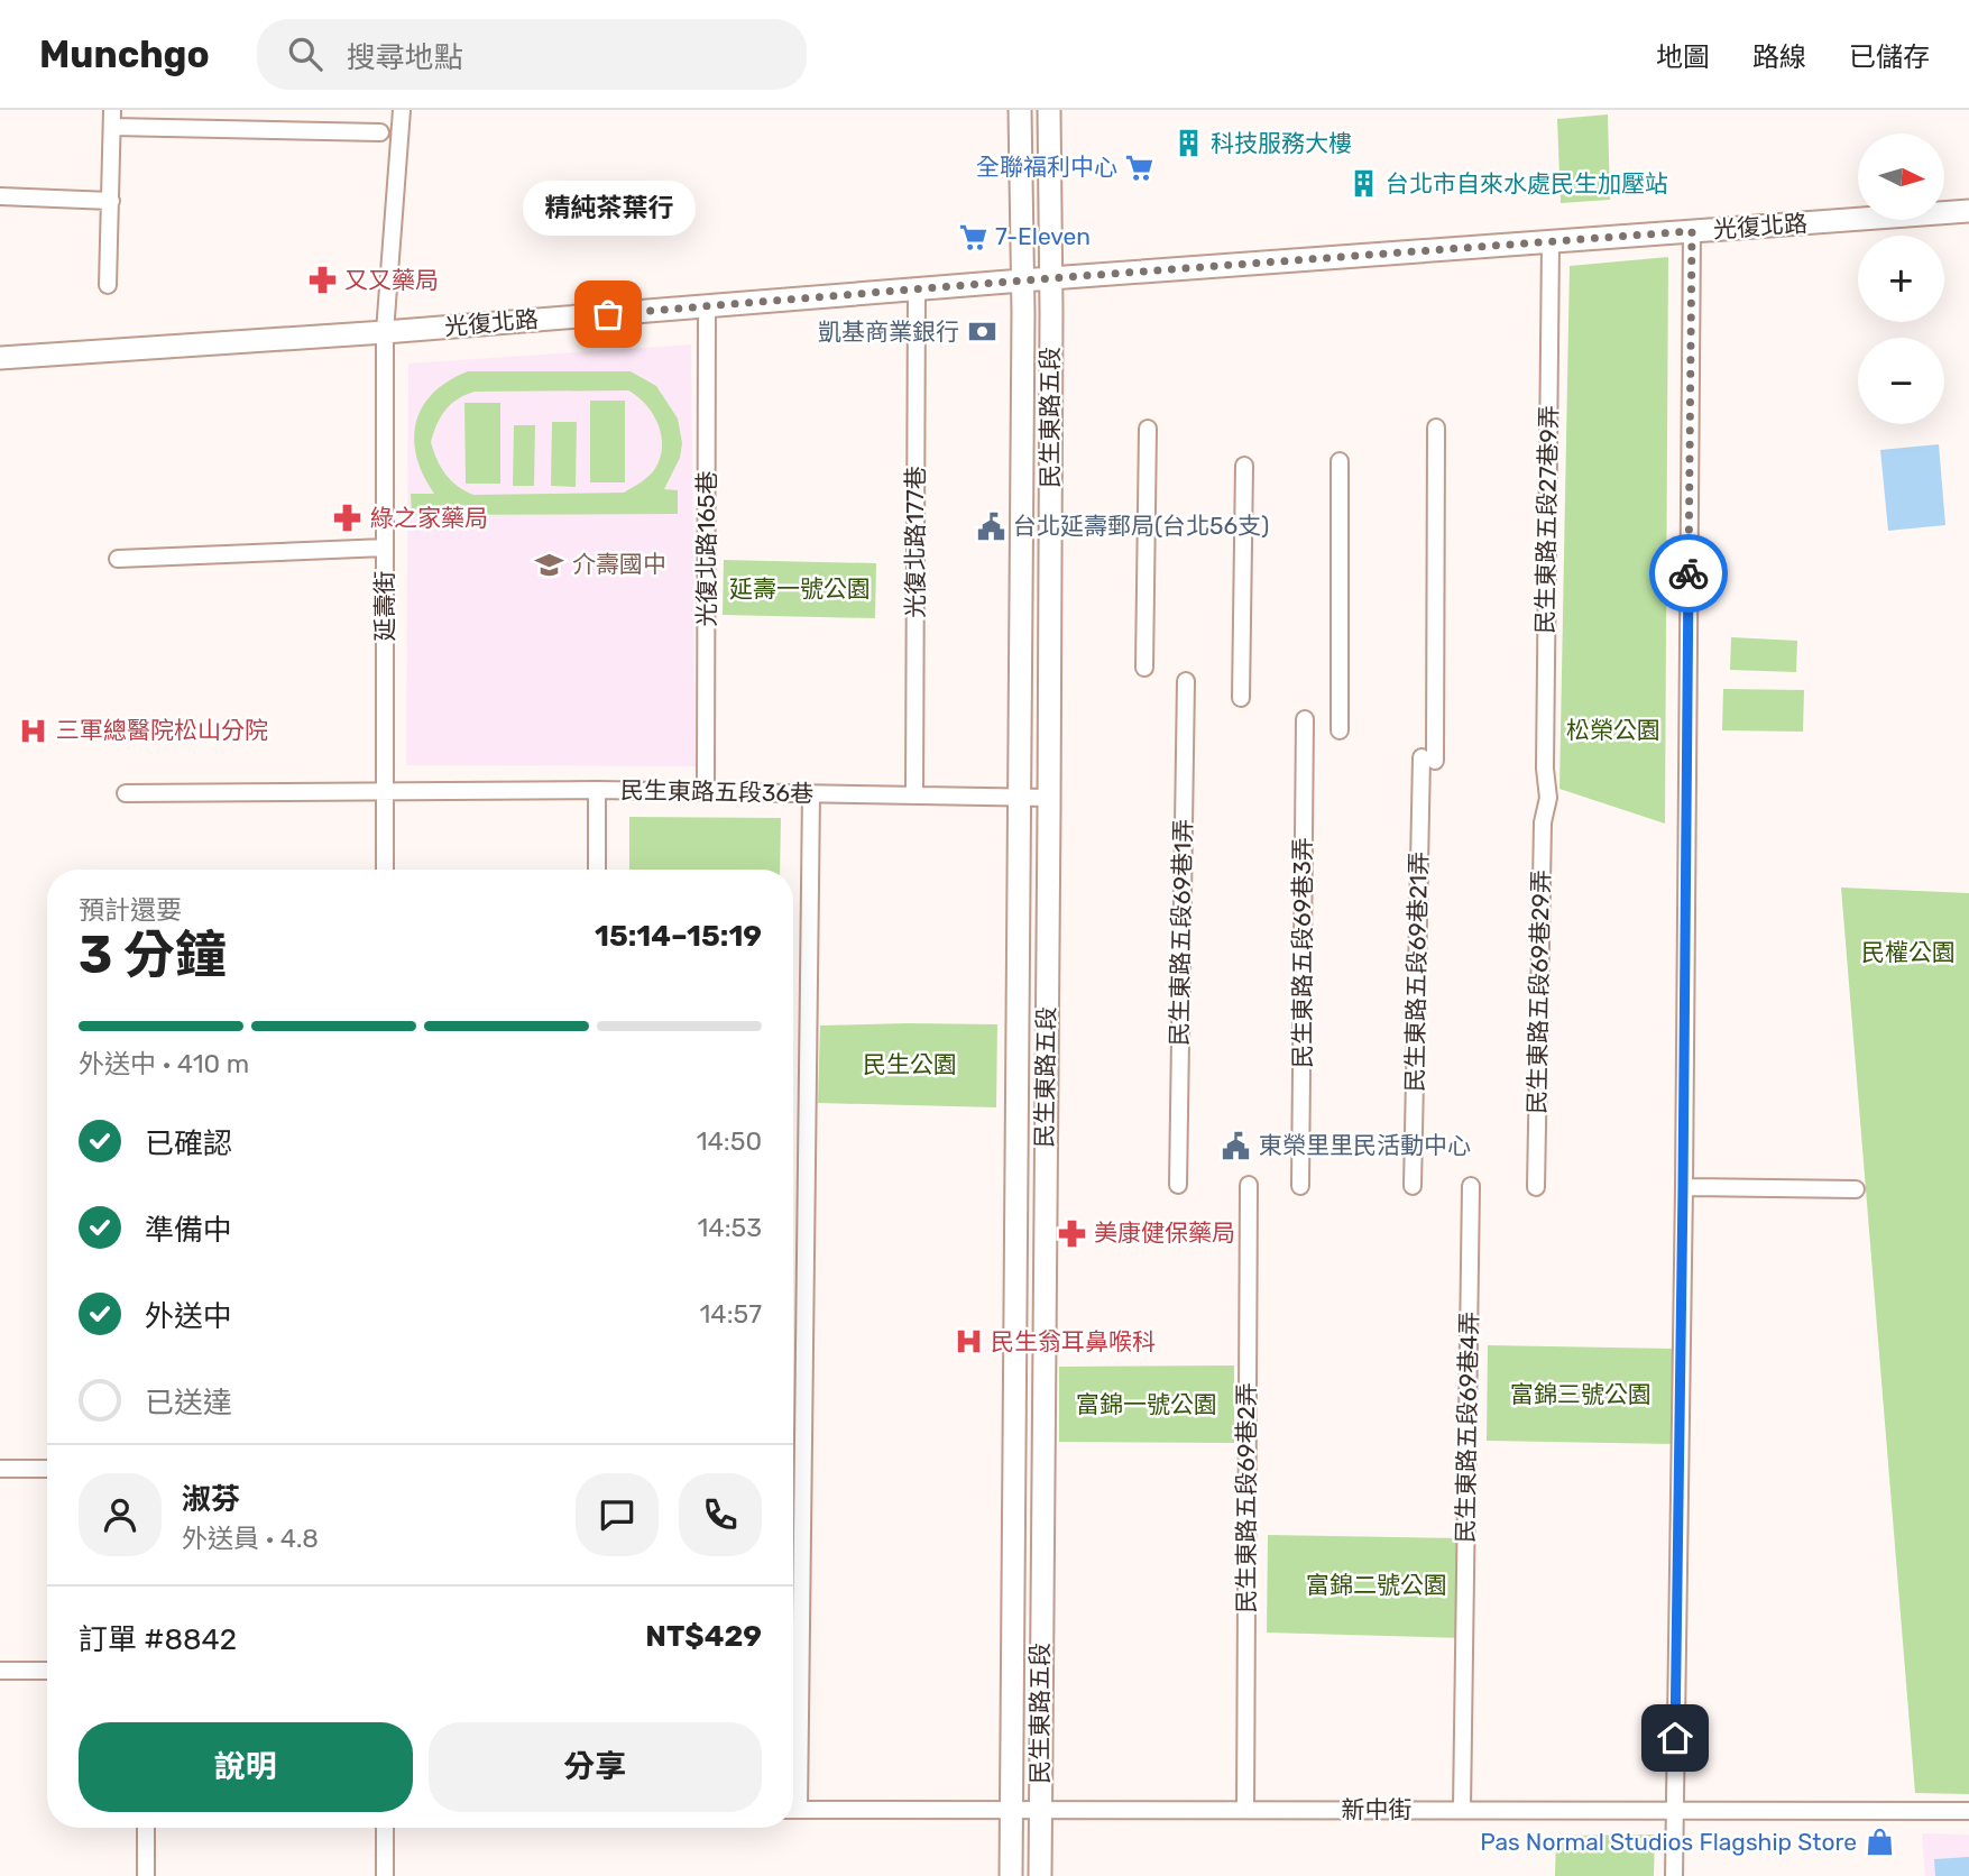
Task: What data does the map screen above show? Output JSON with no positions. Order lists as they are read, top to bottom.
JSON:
{
  "streets": {
    "street": [
      "光復北路",
      "民生東路五段",
      "民生東路五段27巷9弄",
      "光復北路177巷",
      "光復北路165巷",
      "延壽街",
      "民生東路五段36巷",
      "民生東路五段69巷1弄",
      "民生東路五段69巷3弄",
      "民生東路五段69巷21弄",
      "民生東路五段69巷29弄",
      "民生東路五段69巷4弄",
      "民生東路五段69巷2弄",
      "新中街"
    ]
  },
  "crossings": [
    ["光復北路", "民生東路五段"],
    ["光復北路", "民生東路五段27巷9弄"],
    ["光復北路", "光復北路177巷"],
    ["光復北路", "光復北路165巷"],
    ["光復北路", "延壽街"],
    ["民生東路五段", "民生東路五段36巷"],
    ["民生東路五段", "新中街"],
    ["民生東路五段27巷9弄", "民生東路五段69巷29弄"],
    ["光復北路177巷", "民生東路五段36巷"],
    ["光復北路165巷", "民生東路五段36巷"],
    ["延壽街", "民生東路五段36巷"],
    ["民生東路五段69巷4弄", "新中街"],
    ["民生東路五段69巷2弄", "新中街"]
  ],
  "parks": [
    "延壽一號公園",
    "松榮公園",
    "民權公園",
    "民生公園",
    "富錦三號公園",
    "富錦一號公園",
    "富錦二號公園"
  ],
  "places": {
    "building": ["科技服務大樓", "台北市自來水處民生加壓站"],
    "supermarket": ["全聯福利中心", "7-Eleven"],
    "pharmacy": ["又又藥局", "綠之家藥局", "美康健保藥局"],
    "other": ["精純茶葉行"],
    "bank": ["凱基商業銀行"],
    "public building": ["台北延壽郵局(台北56支)", "東榮里里民活動中心"],
    "school or university": ["介壽國中"],
    "hospital": ["三軍總醫院松山分院", "民生翁耳鼻喉科"],
    "shop": ["Pas Normal Studios Flagship Store"]
  },
  "north": "right",
  "page": {
    "header": "Munchgo",
    "search": "搜尋地點",
    "nav": ["地圖", "路線", "已儲存"],
    "map_buttons": ["+", "−"],
    "bubble": "精純茶葉行",
    "heading": ["3 分鐘", "預計還要", "15:14–15:19"],
    "panel": [
      "淑芬",
      "外送員 · 4.8",
      "訂單 #8842",
      "NT$429"
    ],
    "bar": "外送中 · 410 m",
    "list": [
      ["已確認", "14:50"],
      ["準備中", "14:53"],
      ["外送中", "14:57"],
      "已送達"
    ],
    "buttons": ["說明", "分享"]
  }
}
